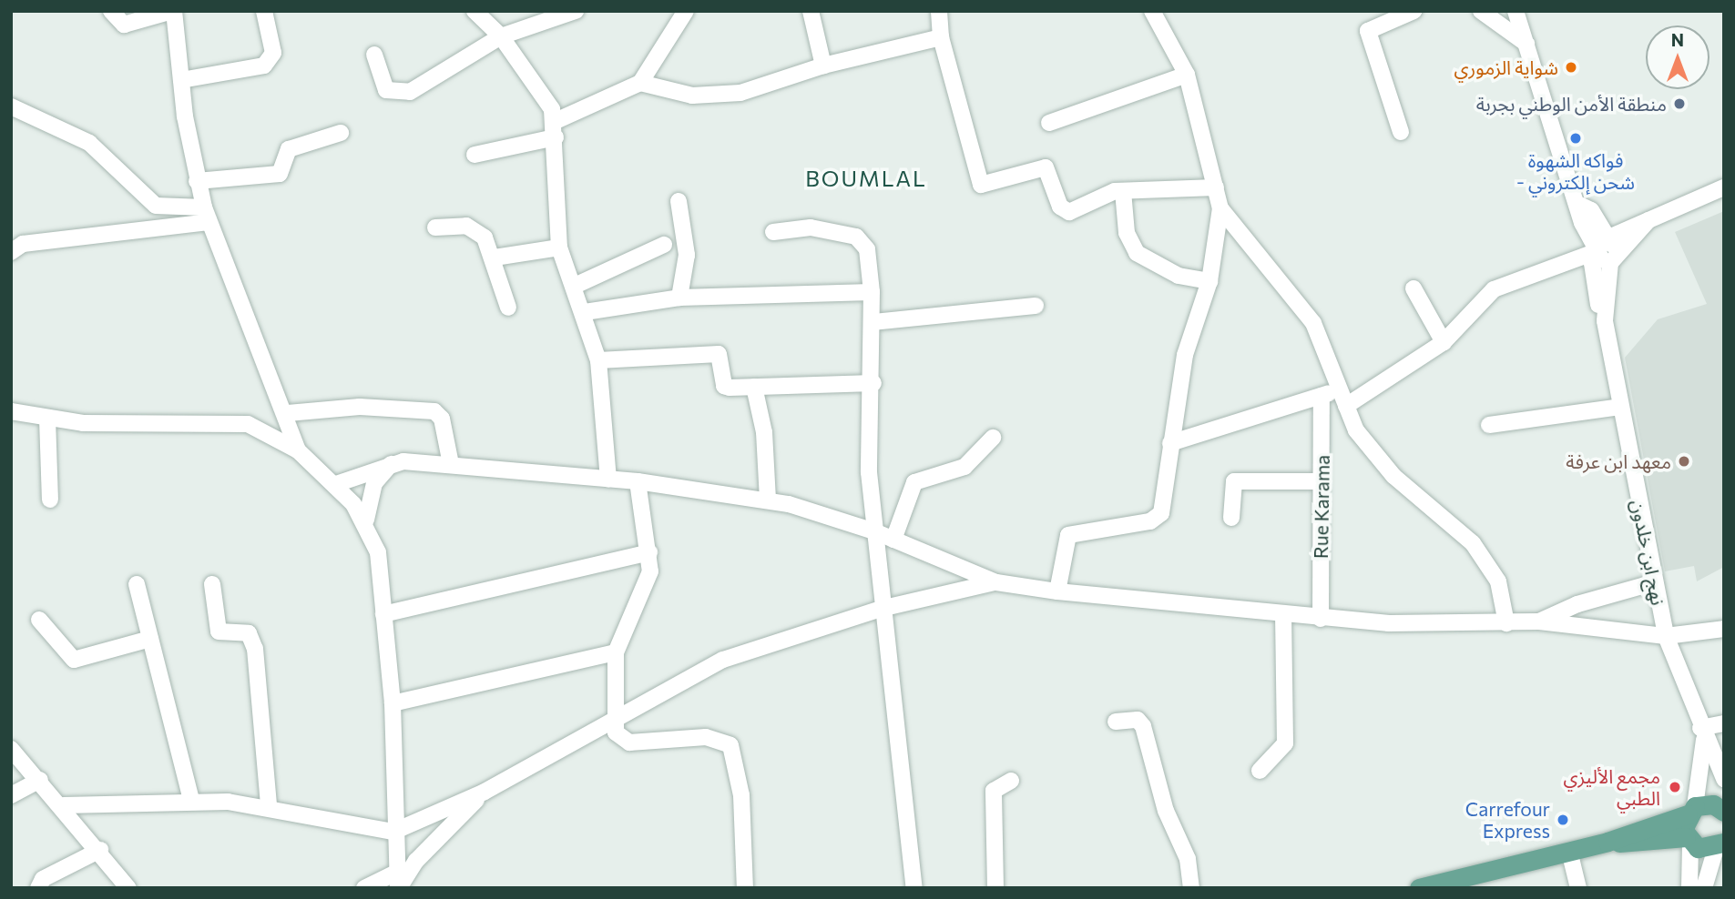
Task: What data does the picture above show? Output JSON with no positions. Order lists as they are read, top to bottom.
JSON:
{
  "streets": {
    "street": ["Rue Karama", "نهج ابن خلدون"]
  },
  "districts": ["BOUMLAL"],
  "places": [
    "شواية الزموري",
    "منطقة الأمن الوطني بجربة",
    "فواكه الشهوة - شحن إلكتروني",
    "معهد ابن عرفة",
    "مجمع الأليزي الطبي",
    "Carrefour Express"
  ],
  "north": "top"
}
